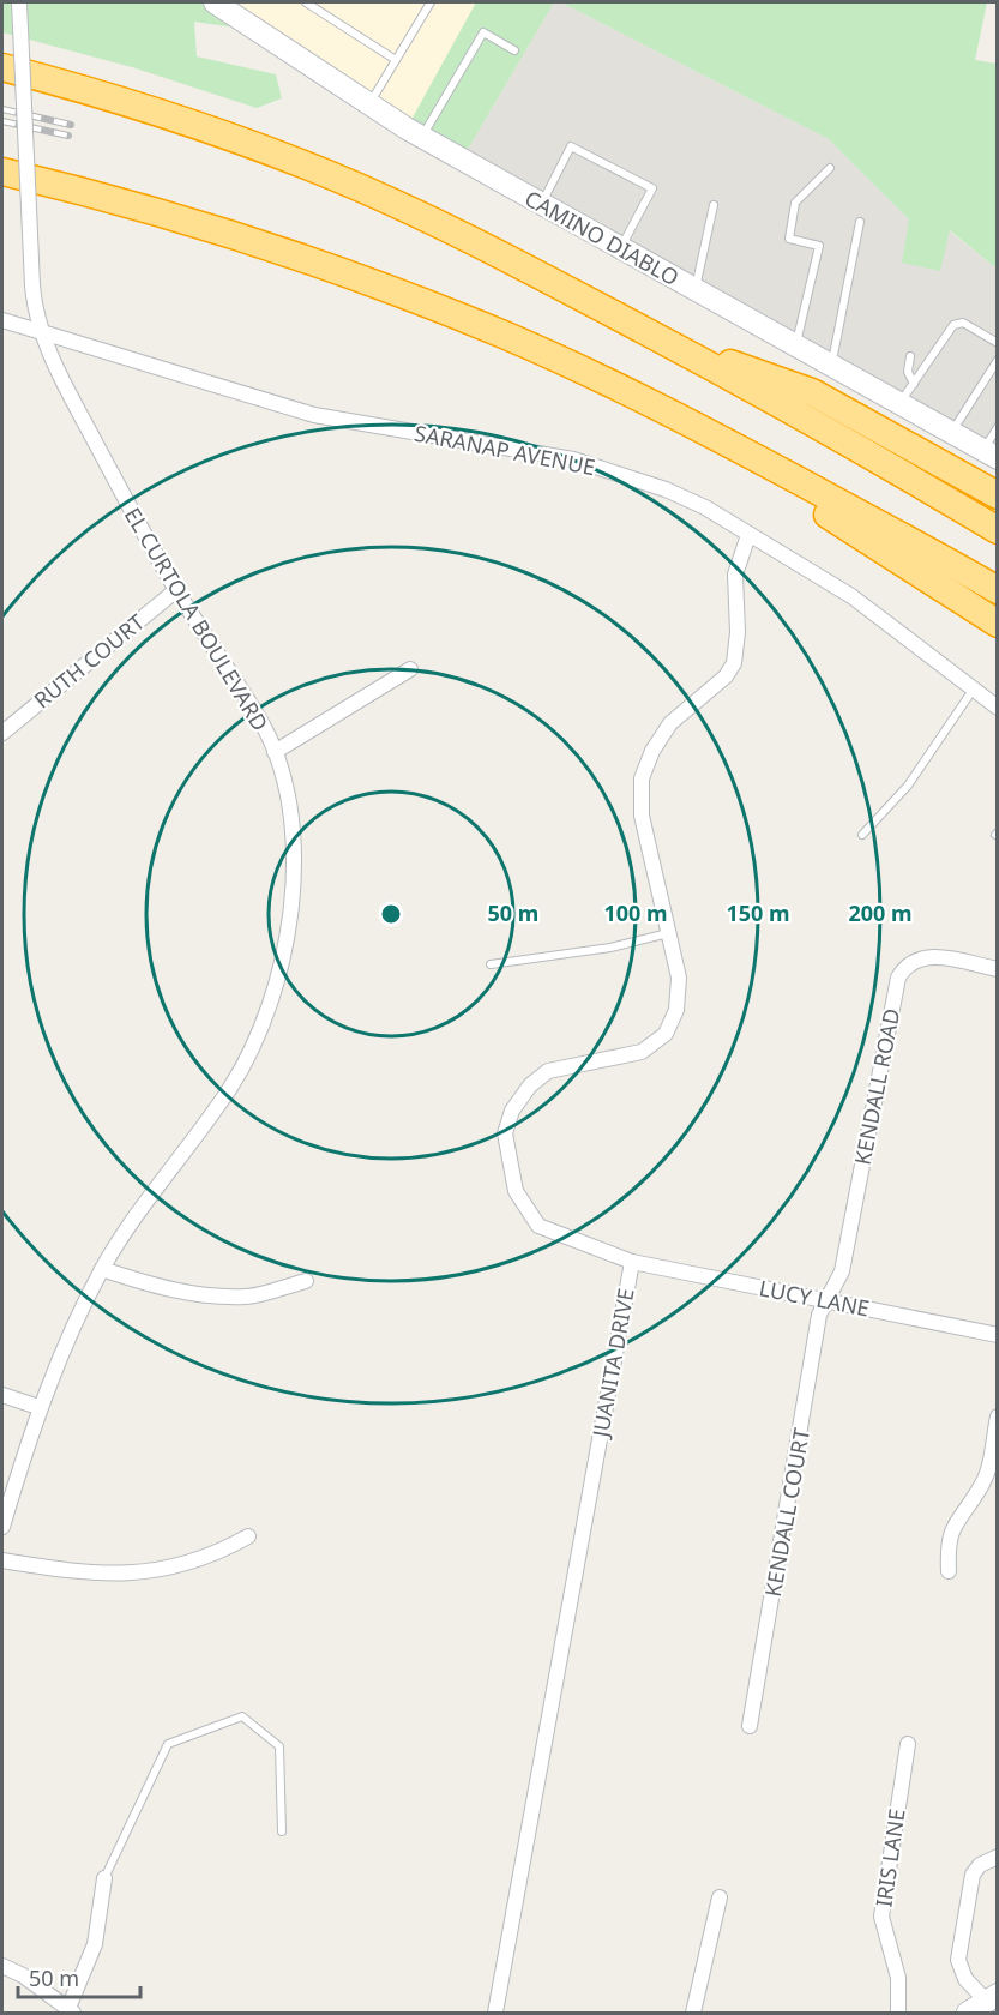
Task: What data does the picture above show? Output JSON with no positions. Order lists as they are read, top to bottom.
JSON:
{
  "streets": {
    "street": [
      "CAMINO DIABLO",
      "SARANAP AVENUE",
      "EL CURTOLA BOULEVARD",
      "RUTH COURT",
      "KENDALL ROAD",
      "LUCY LANE",
      "JUANITA DRIVE",
      "KENDALL COURT",
      "IRIS LANE"
    ]
  },
  "crossings": [
    ["SARANAP AVENUE", "EL CURTOLA BOULEVARD"],
    ["SARANAP AVENUE", "JUANITA DRIVE"],
    ["EL CURTOLA BOULEVARD", "RUTH COURT"],
    ["KENDALL ROAD", "LUCY LANE"],
    ["KENDALL ROAD", "KENDALL COURT"],
    ["LUCY LANE", "JUANITA DRIVE"],
    ["LUCY LANE", "KENDALL COURT"]
  ],
  "scale_bar": "50 m",
  "rings": [
    "50 m",
    "100 m",
    "150 m",
    "200 m"
  ]
}
